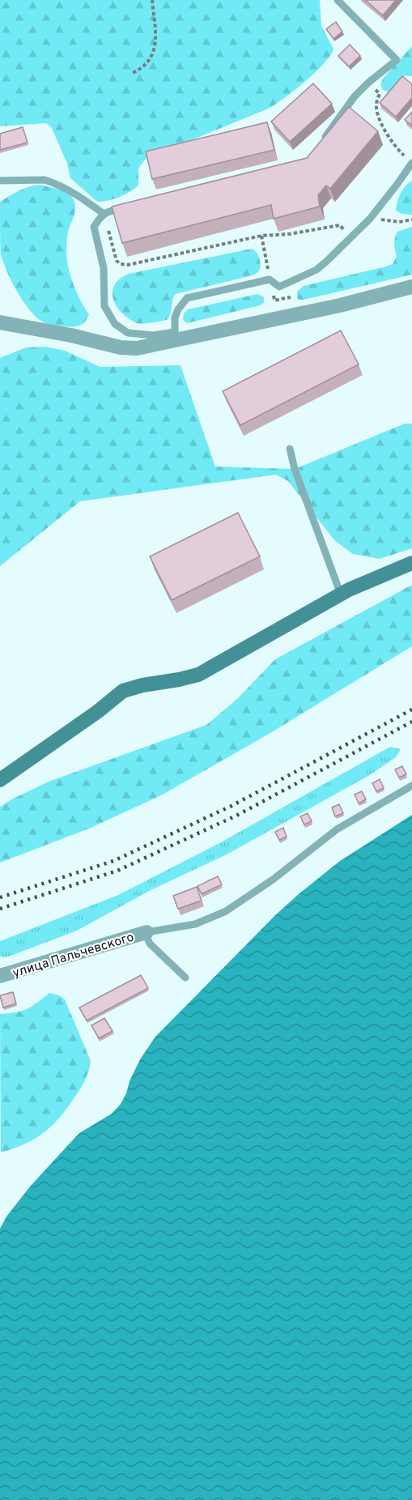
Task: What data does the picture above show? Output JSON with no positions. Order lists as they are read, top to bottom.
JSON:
{
  "streets": {
    "street": ["улица Пальчевского"]
  }
}
